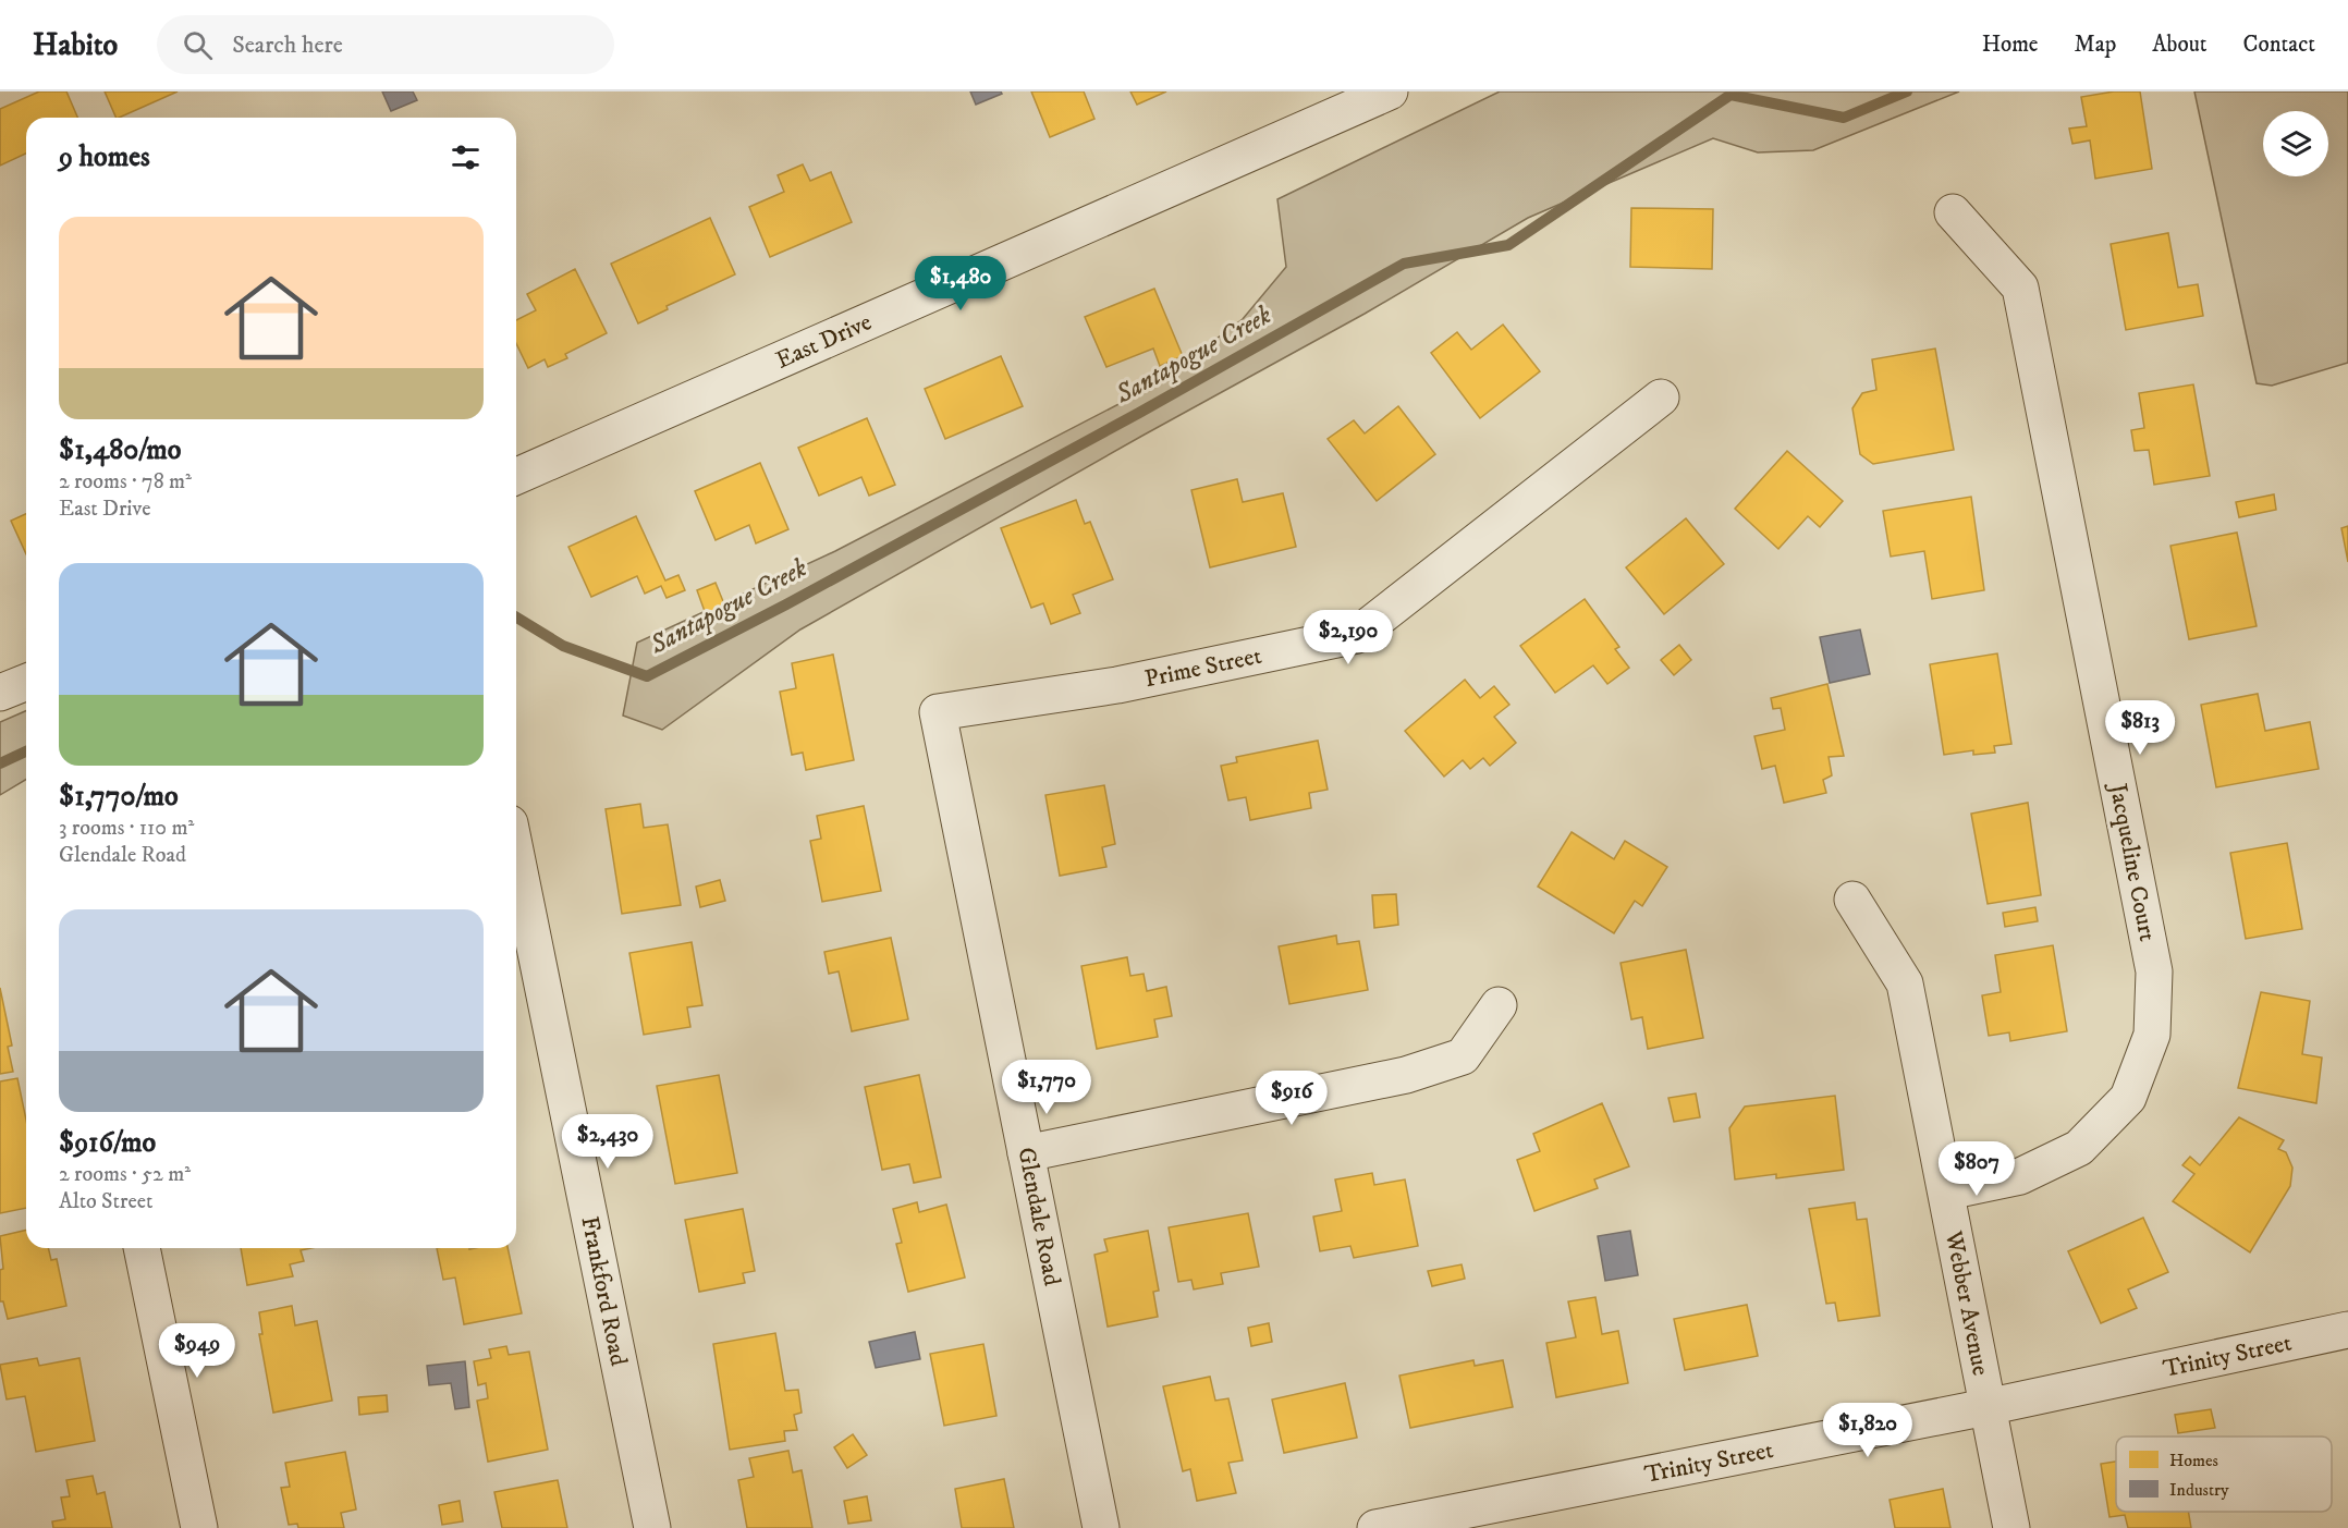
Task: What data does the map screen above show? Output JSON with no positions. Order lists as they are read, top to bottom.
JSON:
{
  "streets": {
    "street": [
      "East Drive",
      "Prime Street",
      "Jacqueline Court",
      "Glendale Road",
      "Frankford Road",
      "Webber Avenue",
      "Trinity Street"
    ]
  },
  "crossings": [
    ["Prime Street", "Glendale Road"],
    ["Jacqueline Court", "Webber Avenue"],
    ["Webber Avenue", "Trinity Street"]
  ],
  "water": ["Santapogue Creek"],
  "legend": ["Homes", "Industry"],
  "page": {
    "header": "Habito",
    "search": "Search here",
    "nav": [
      "Home",
      "Map",
      "About",
      "Contact"
    ],
    "heading": "9 homes",
    "list": [
      {
        "name": "$1,480/mo",
        "note": "2 rooms · 78 m² · East Drive"
      },
      {
        "name": "$1,770/mo",
        "note": "3 rooms · 110 m² · Glendale Road"
      },
      {
        "name": "$916/mo",
        "note": "2 rooms · 52 m² · Alto Street"
      }
    ],
    "price": [
      "$1,480",
      "$2,190",
      "$813",
      "$1,770",
      "$916",
      "$2,430",
      "$807",
      "$949",
      "$1,820"
    ]
  }
}
